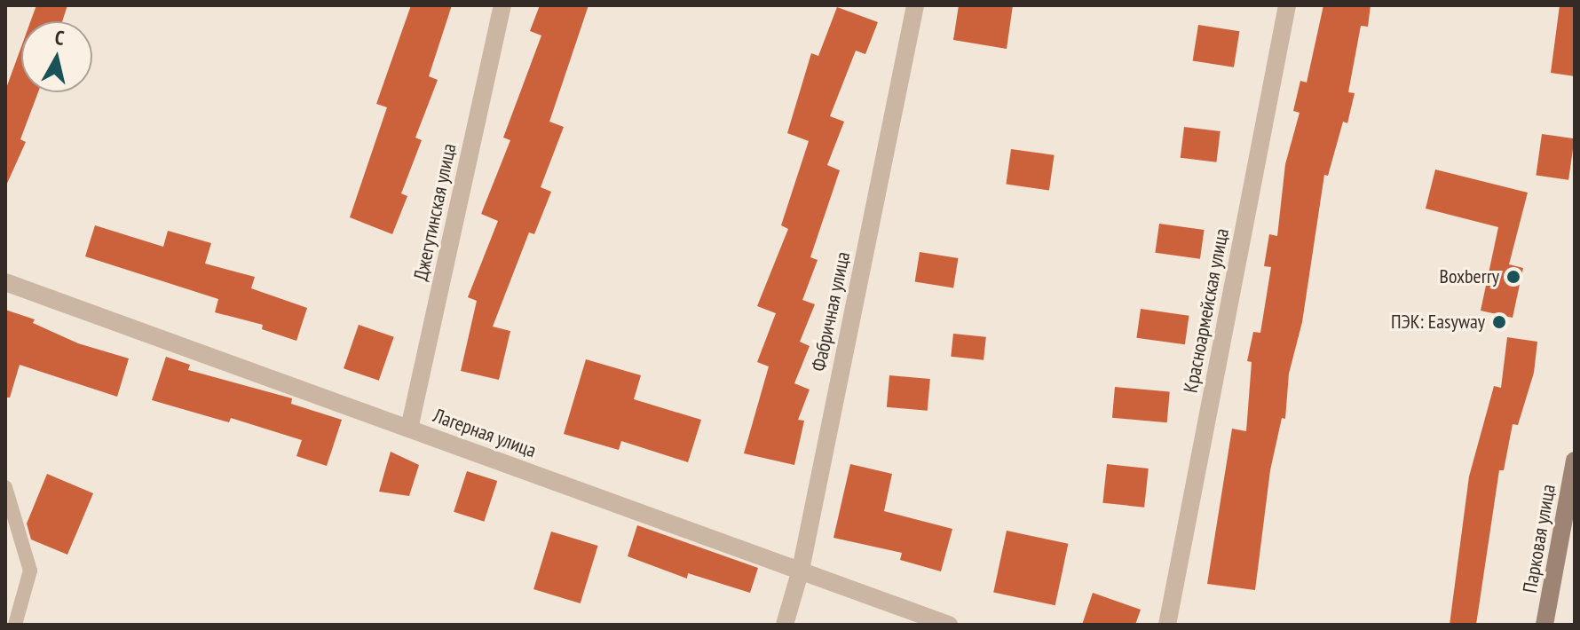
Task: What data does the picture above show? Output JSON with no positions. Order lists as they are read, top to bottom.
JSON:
{
  "streets": {
    "main road": ["Парковая улица"],
    "street": [
      "Джегутинская улица",
      "Красноармейская улица",
      "Фабричная улица",
      "Лагерная улица"
    ]
  },
  "crossings": [
    ["Джегутинская улица", "Лагерная улица"],
    ["Фабричная улица", "Лагерная улица"]
  ],
  "places": ["Boxberry", "ПЭК: Easyway"],
  "north": "top"
}
